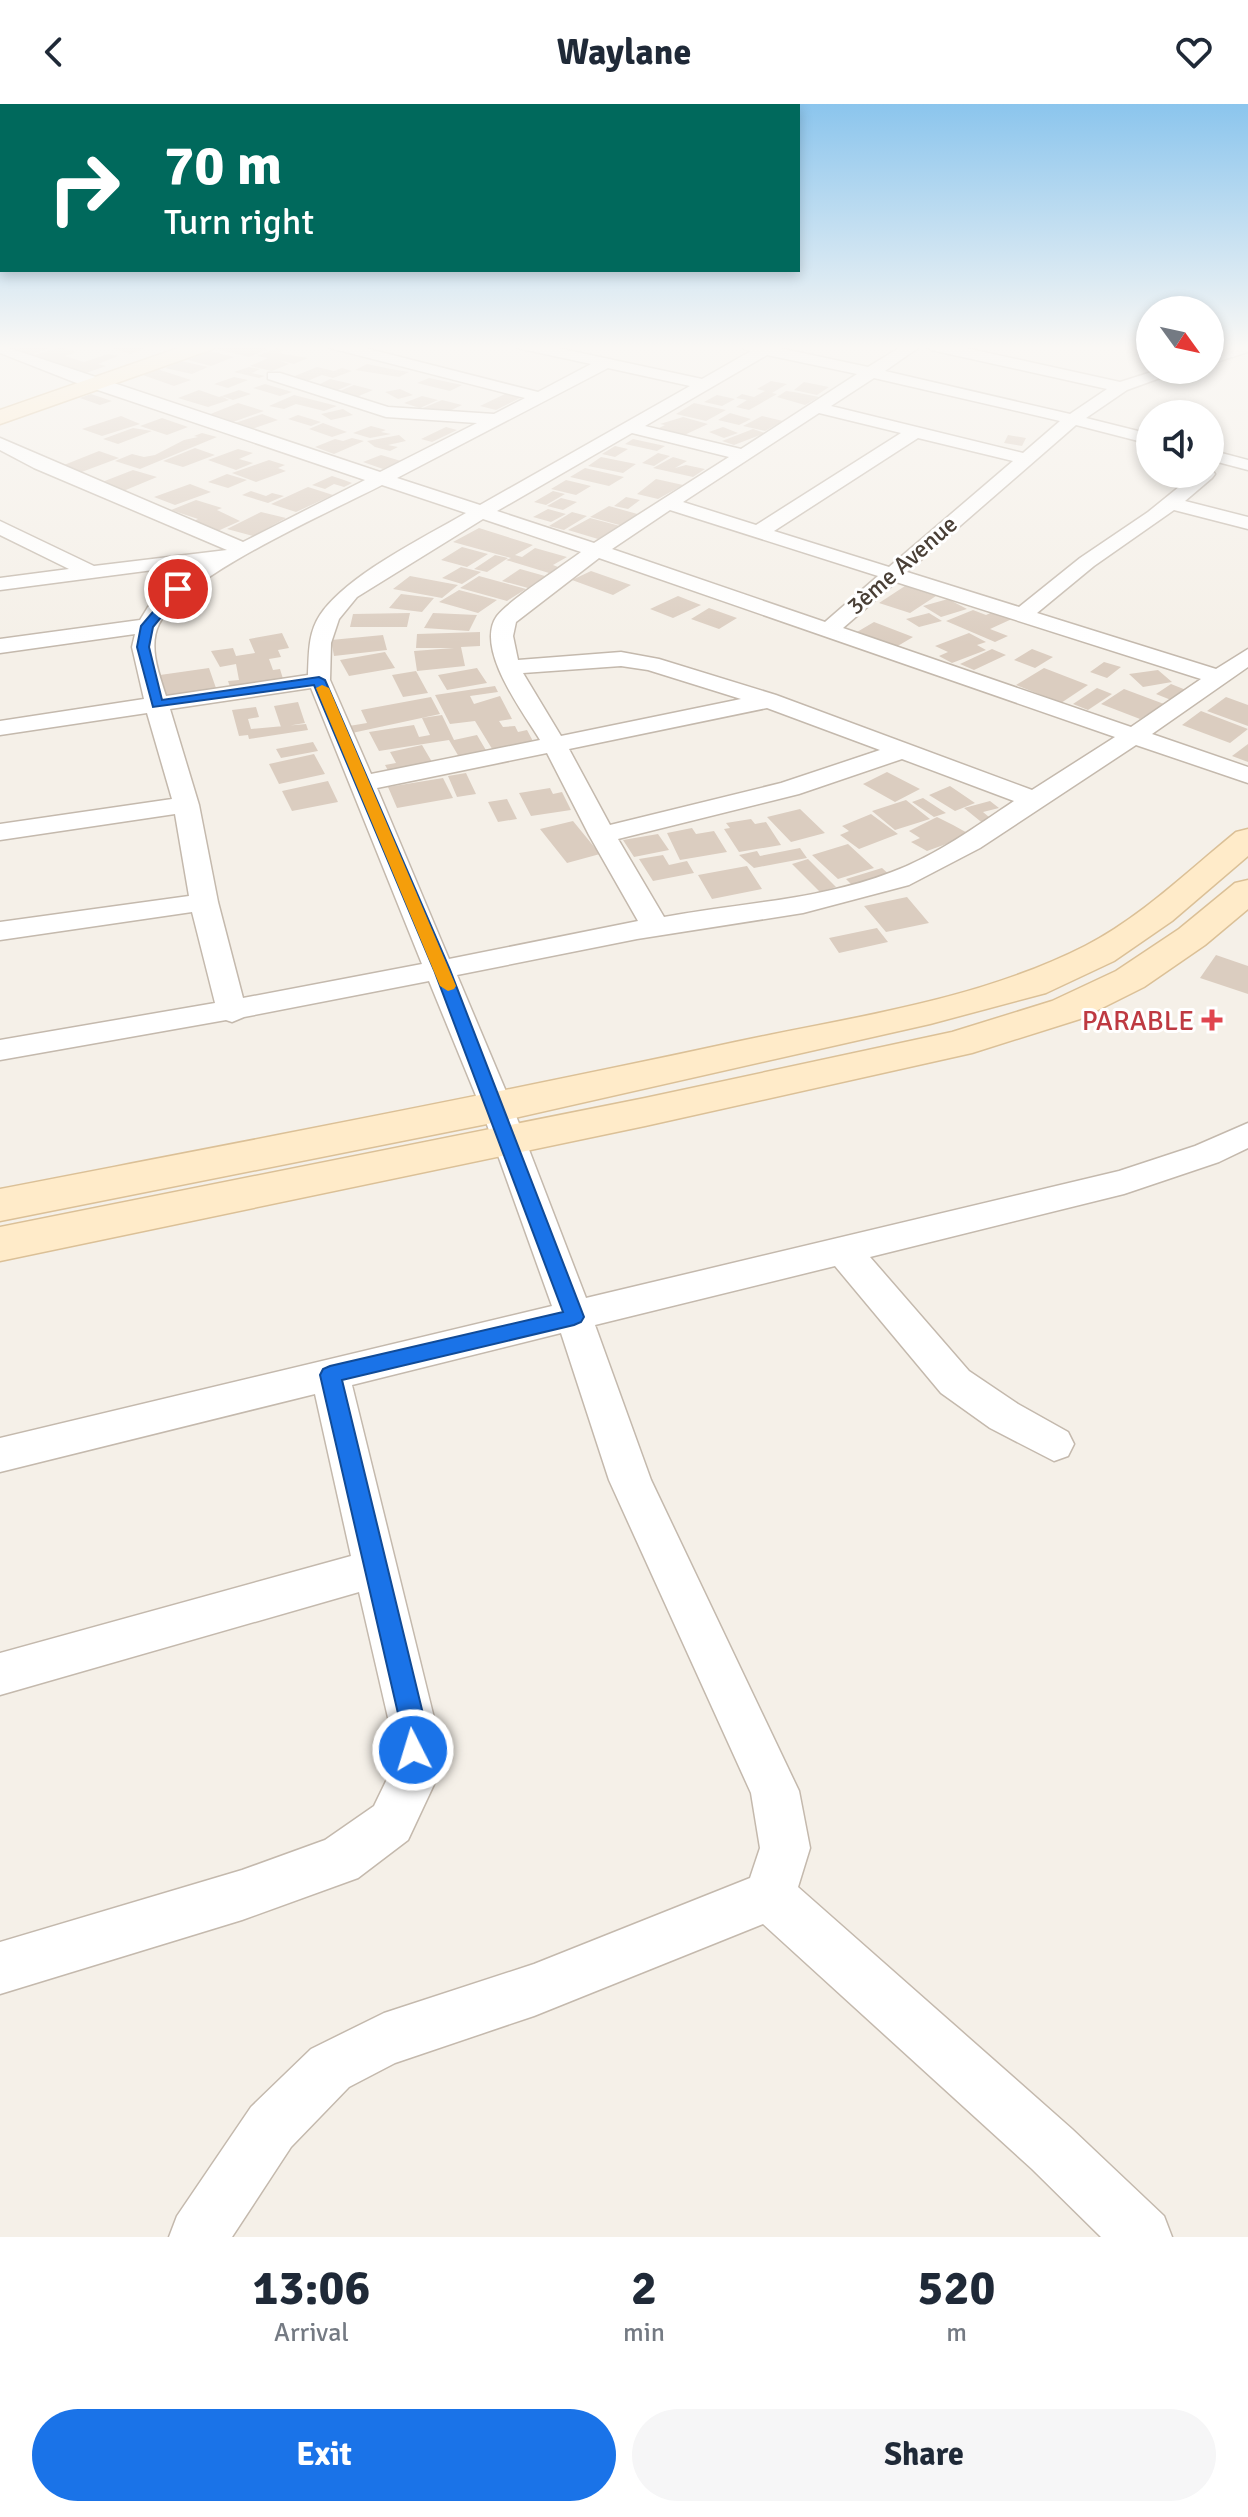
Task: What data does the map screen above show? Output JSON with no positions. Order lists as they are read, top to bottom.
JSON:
{
  "streets": {
    "street": ["3ème Avenue"]
  },
  "places": {
    "health": ["PARABLE"]
  },
  "north": "bottom right",
  "page": {
    "header": "Waylane",
    "turn": ["70 m", "Turn right"],
    "eta": [
      "13:06",
      "Arrival",
      "2",
      "min",
      "520",
      "m"
    ],
    "buttons": ["Exit", "Share"]
  }
}
